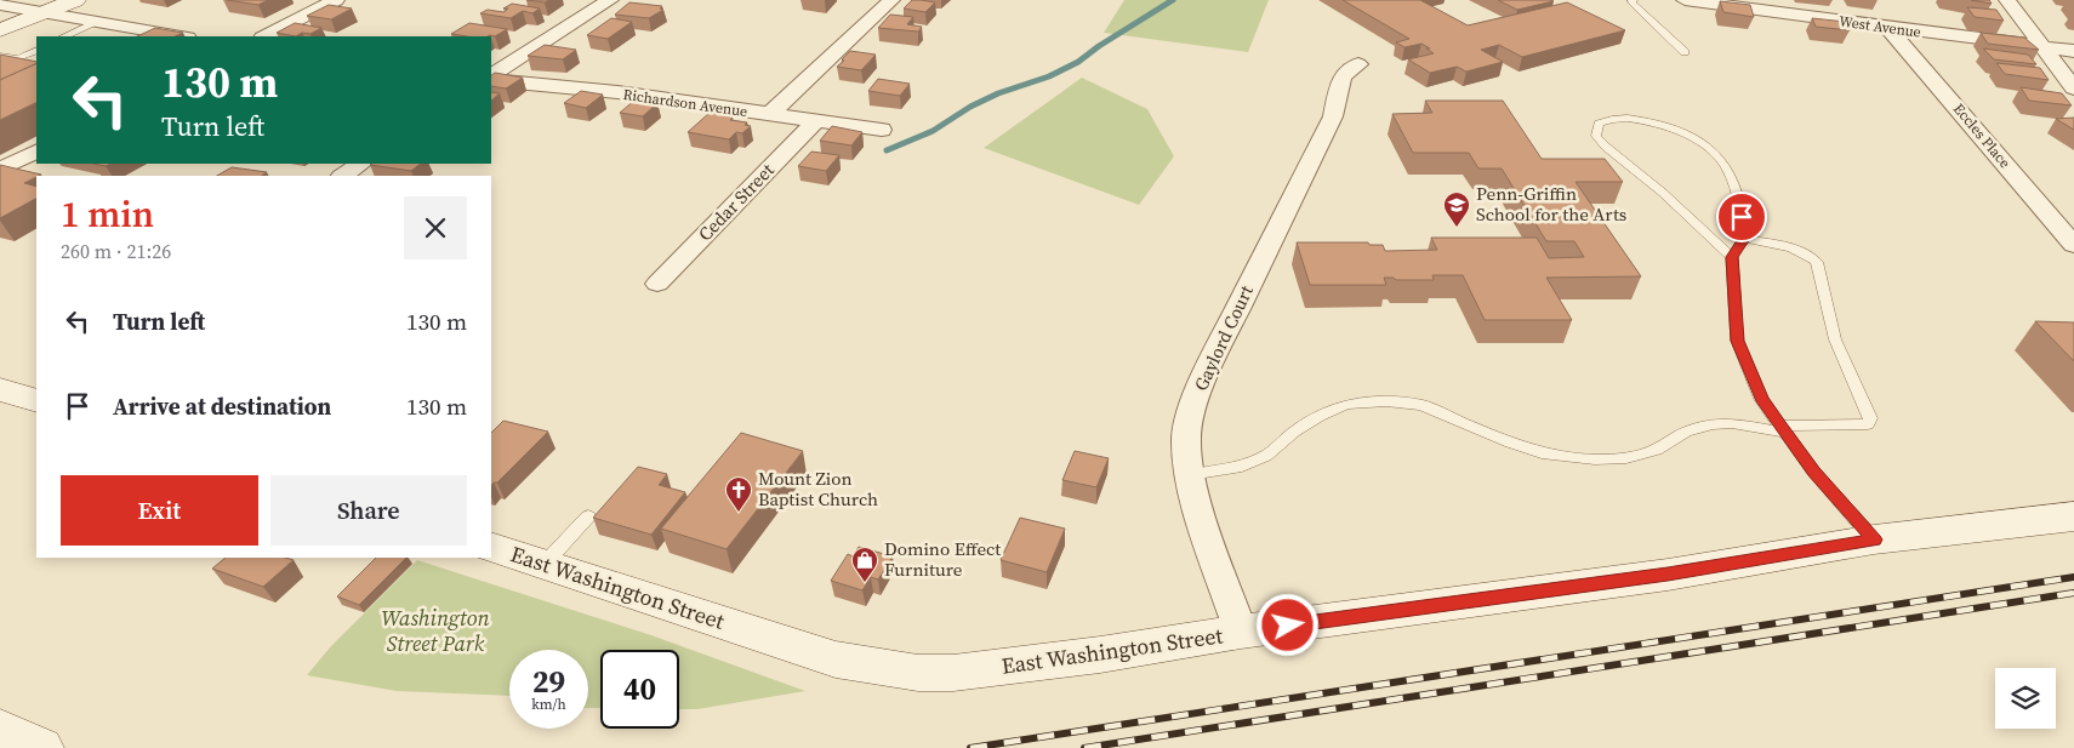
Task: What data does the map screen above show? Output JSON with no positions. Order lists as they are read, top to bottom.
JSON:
{
  "streets": {
    "street": [
      "West Avenue",
      "Richardson Avenue",
      "Eccles Place",
      "Cedar Street",
      "Gaylord Court",
      "East Washington Street"
    ]
  },
  "crossings": [
    ["West Avenue", "Eccles Place"],
    ["Richardson Avenue", "Cedar Street"],
    ["Gaylord Court", "East Washington Street"]
  ],
  "parks": ["Washington Street Park"],
  "places": {
    "school or university": ["Penn-Griffin School for the Arts"],
    "church": ["Mount Zion Baptist Church"],
    "shop": ["Domino Effect Furniture"]
  },
  "page": {
    "turn": ["130 m", "Turn left"],
    "heading": ["1 min", "260 m · 21:26"],
    "list": [
      {
        "name": "Turn left",
        "value": "130 m"
      },
      {
        "name": "Arrive at destination",
        "value": "130 m"
      }
    ],
    "buttons": ["Exit", "Share"],
    "speed": "29 km/h",
    "limit": "40"
  }
}
